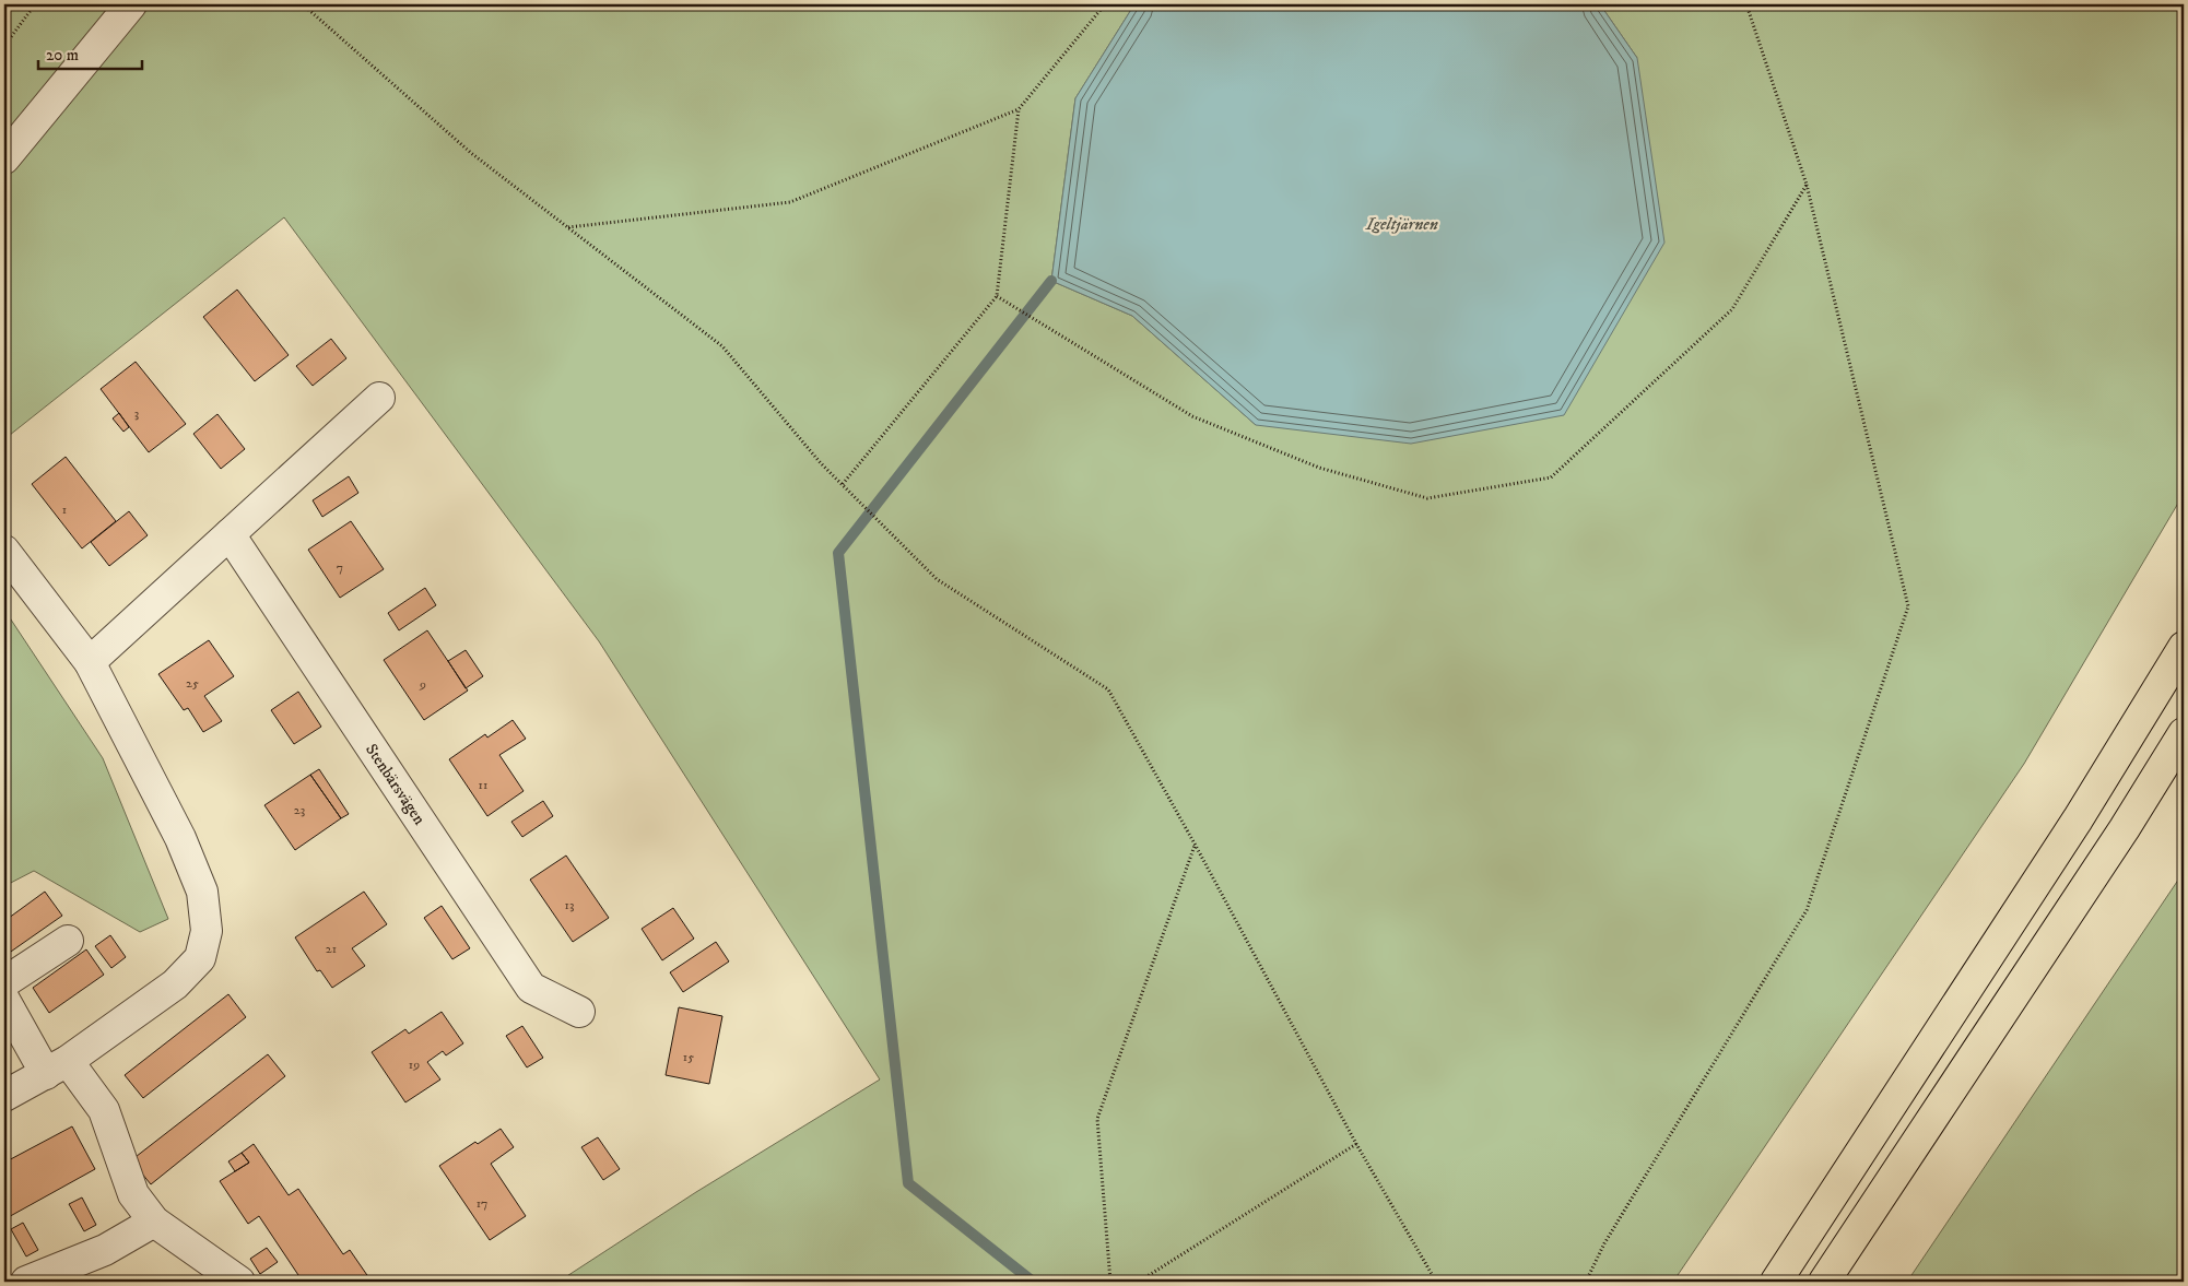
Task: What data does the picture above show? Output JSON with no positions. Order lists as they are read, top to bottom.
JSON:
{
  "streets": {
    "street": ["Stenbärsvägen"]
  },
  "water": ["Igeltjärnen"],
  "house_numbers": [
    "3",
    "1",
    "7",
    "25",
    "9",
    "11",
    "23",
    "13",
    "21",
    "15",
    "19",
    "17"
  ],
  "scale_bar": "20 m"
}
